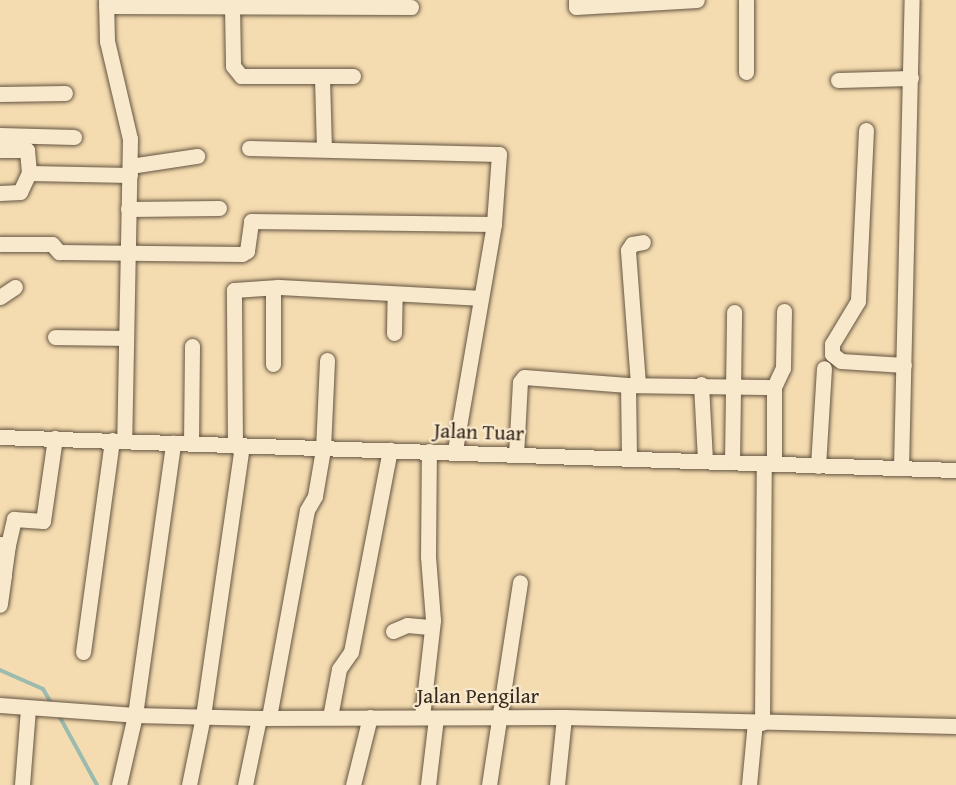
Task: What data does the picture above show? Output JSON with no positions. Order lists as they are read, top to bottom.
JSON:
{
  "streets": {
    "street": ["Jalan Tuar", "Jalan Pengilar"]
  }
}
